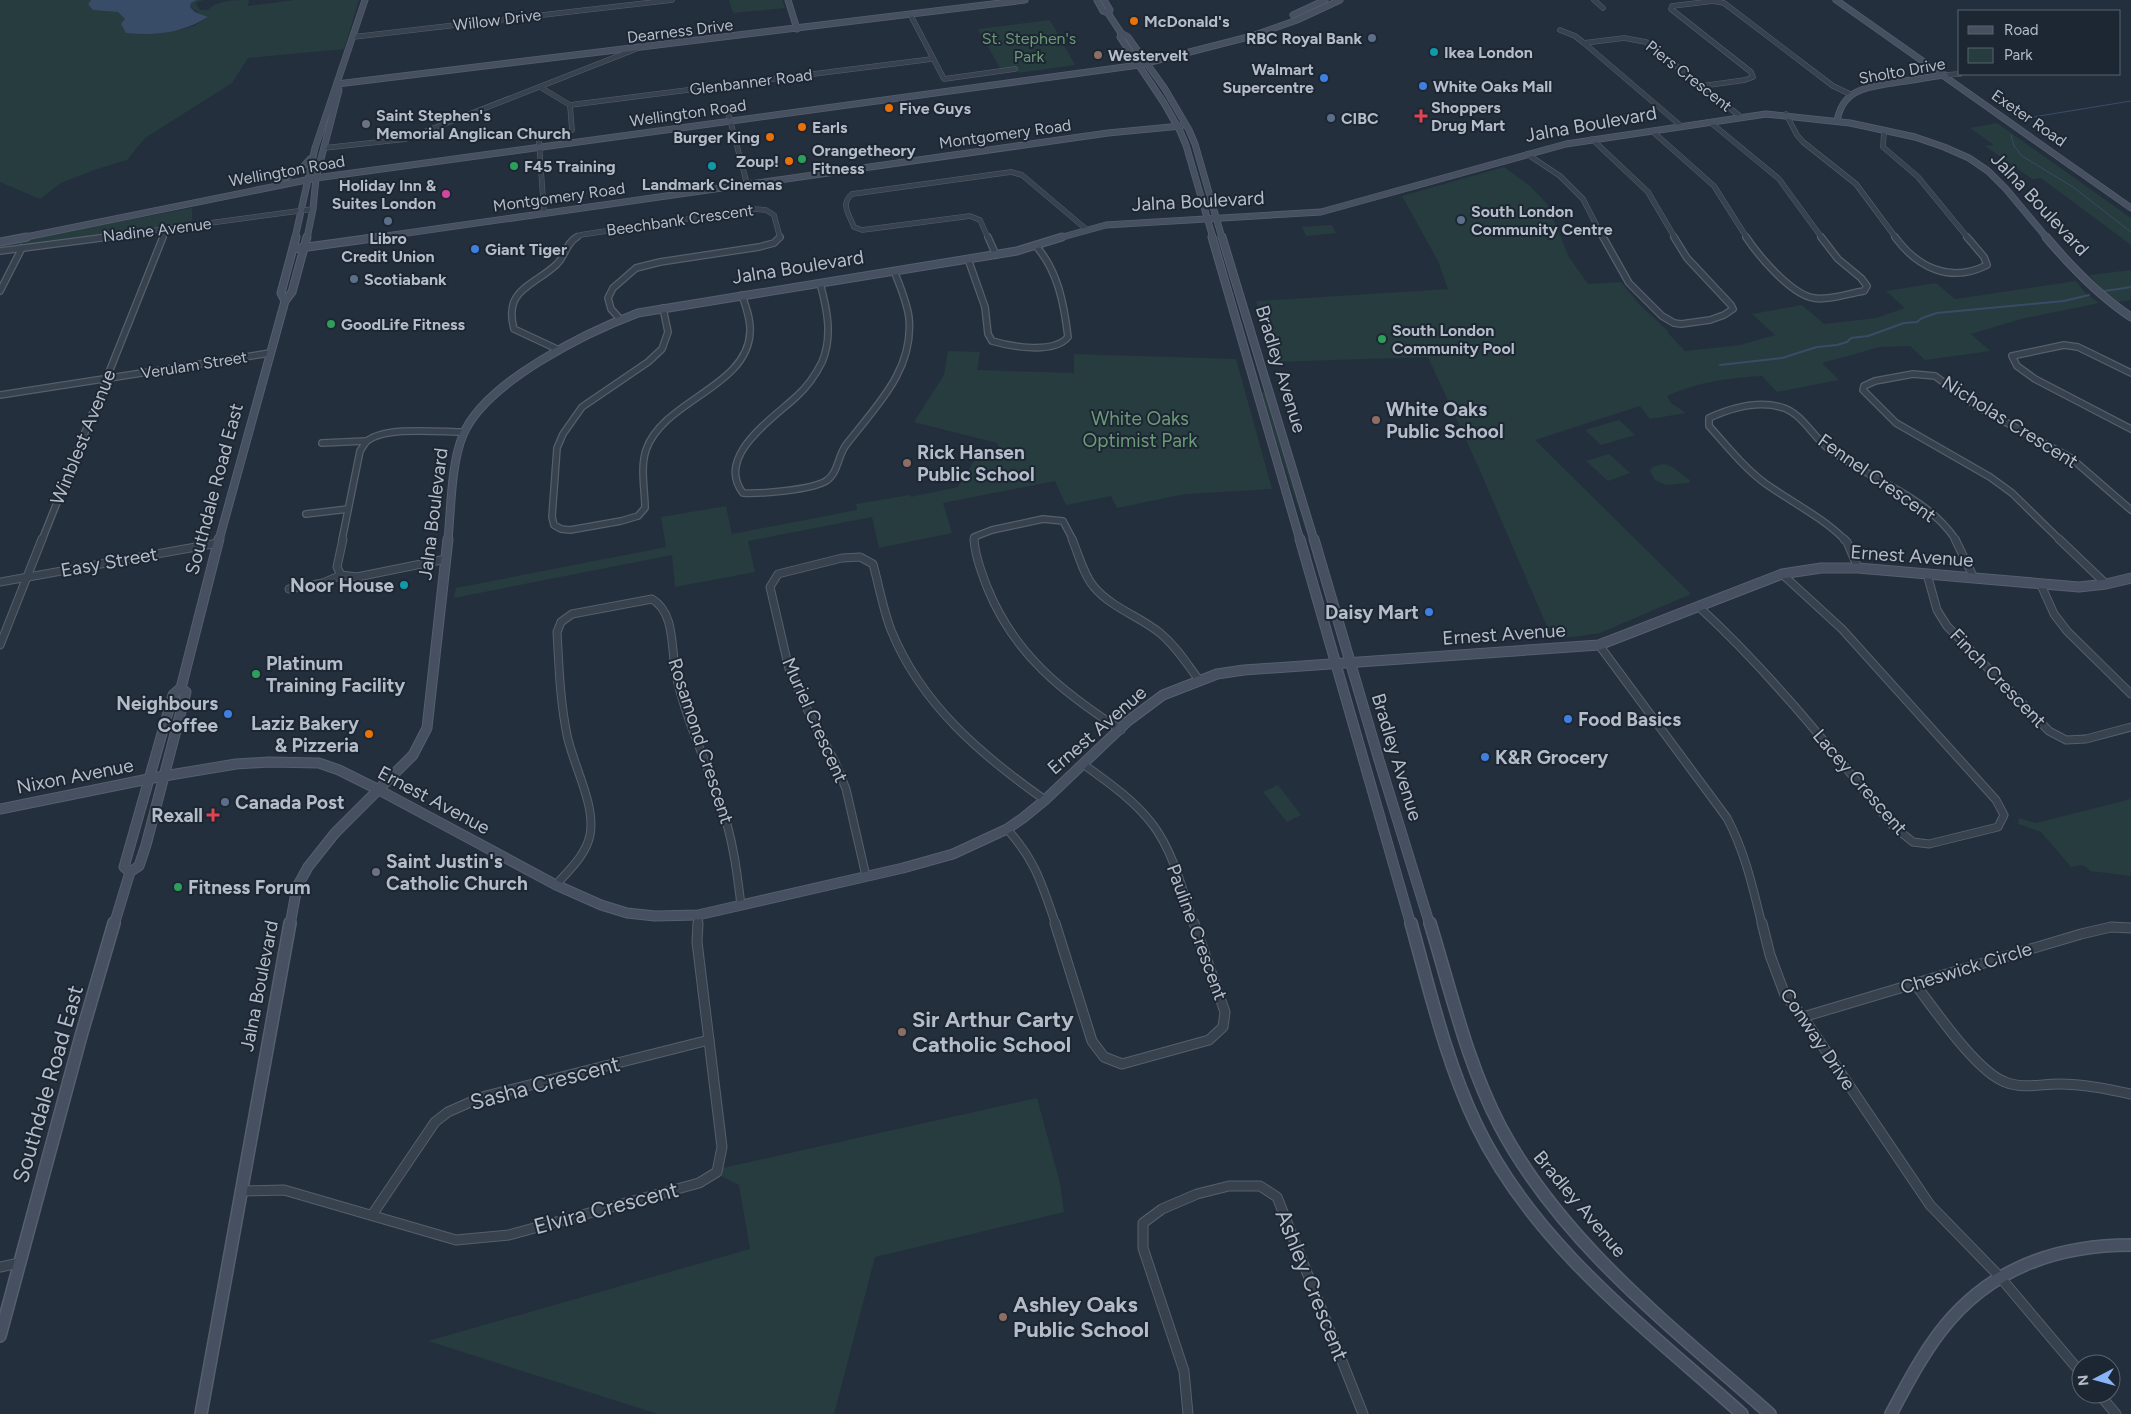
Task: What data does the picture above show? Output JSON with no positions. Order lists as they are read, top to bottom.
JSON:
{
  "streets": {
    "main road": [
      "Dearness Drive",
      "Sholto Drive",
      "Wellington Road",
      "Exeter Road",
      "Jalna Boulevard",
      "Montgomery Road",
      "Bradley Avenue",
      "Southdale Road East",
      "Ernest Avenue",
      "Nixon Avenue"
    ],
    "street": [
      "Willow Drive",
      "Piers Crescent",
      "Glenbanner Road",
      "Beechbank Crescent",
      "Nadine Avenue",
      "Verulam Street",
      "Nicholas Crescent",
      "Winblest Avenue",
      "Fennel Crescent",
      "Easy Street",
      "Finch Crescent",
      "Muriel Crescent",
      "Rosamond Crescent",
      "Lacey Crescent",
      "Pauline Crescent",
      "Cheswick Circle",
      "Conway Drive",
      "Sasha Crescent",
      "Elvira Crescent",
      "Ashley Crescent"
    ]
  },
  "crossings": [
    ["Willow Drive", "Southdale Road East"],
    ["Dearness Drive", "Southdale Road East"],
    ["Sholto Drive", "Exeter Road"],
    ["Sholto Drive", "Jalna Boulevard"],
    ["Piers Crescent", "Jalna Boulevard"],
    ["Wellington Road", "Bradley Avenue"],
    ["Wellington Road", "Southdale Road East"],
    ["Jalna Boulevard", "Beechbank Crescent"],
    ["Jalna Boulevard", "Bradley Avenue"],
    ["Jalna Boulevard", "Ernest Avenue"],
    ["Jalna Boulevard", "Elvira Crescent"],
    ["Montgomery Road", "Bradley Avenue"],
    ["Montgomery Road", "Southdale Road East"],
    ["Nadine Avenue", "Winblest Avenue"],
    ["Nadine Avenue", "Southdale Road East"],
    ["Verulam Street", "Winblest Avenue"],
    ["Verulam Street", "Southdale Road East"],
    ["Bradley Avenue", "Ernest Avenue"],
    ["Nicholas Crescent", "Ernest Avenue"],
    ["Winblest Avenue", "Easy Street"],
    ["Fennel Crescent", "Ernest Avenue"],
    ["Southdale Road East", "Ernest Avenue"],
    ["Southdale Road East", "Easy Street"],
    ["Southdale Road East", "Nixon Avenue"],
    ["Ernest Avenue", "Finch Crescent"],
    ["Ernest Avenue", "Muriel Crescent"],
    ["Ernest Avenue", "Rosamond Crescent"],
    ["Ernest Avenue", "Nixon Avenue"],
    ["Ernest Avenue", "Lacey Crescent"],
    ["Ernest Avenue", "Pauline Crescent"],
    ["Ernest Avenue", "Conway Drive"],
    ["Ernest Avenue", "Elvira Crescent"],
    ["Cheswick Circle", "Conway Drive"],
    ["Sasha Crescent", "Elvira Crescent"]
  ],
  "parks": ["St. Stephen's Park", "White Oaks Optimist Park"],
  "places": {
    "other": [
      "McDonald's",
      "RBC Royal Bank",
      "Ikea London",
      "Westervelt",
      "Walmart Supercentre",
      "White Oaks Mall",
      "Five Guys",
      "CIBC",
      "Saint Stephen's Memorial Anglican Church",
      "Earls",
      "Burger King",
      "Orangetheory Fitness",
      "Zoup!",
      "F45 Training",
      "Landmark Cinemas",
      "Holiday Inn & Suites London",
      "South London Community Centre",
      "Libro Credit Union",
      "Giant Tiger",
      "Scotiabank",
      "GoodLife Fitness",
      "South London Community Pool",
      "White Oaks Public School",
      "Rick Hansen Public School",
      "Noor House",
      "Daisy Mart",
      "Platinum Training Facility",
      "Neighbours Coffee",
      "Food Basics",
      "Laziz Bakery & Pizzeria",
      "K&R Grocery",
      "Canada Post",
      "Saint Justin's Catholic Church",
      "Fitness Forum",
      "Sir Arthur Carty Catholic School",
      "Ashley Oaks Public School"
    ],
    "health": ["Shoppers Drug Mart", "Rexall"]
  },
  "legend": ["Road", "Park"],
  "north": "left"
}
